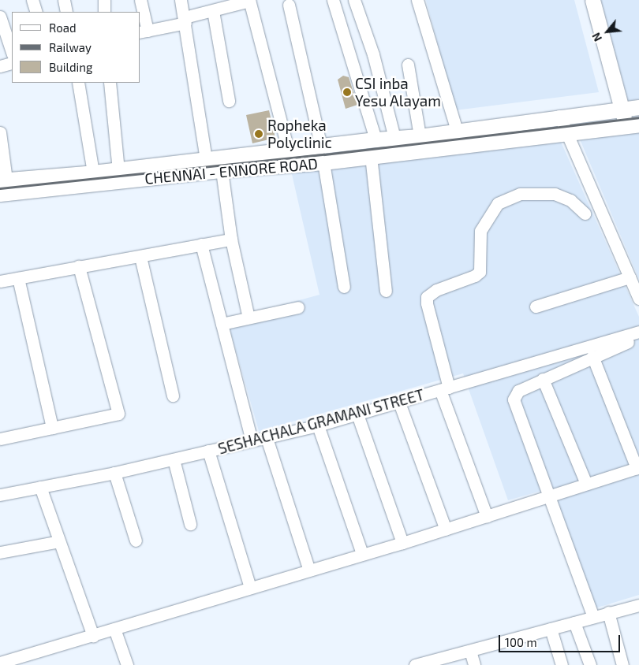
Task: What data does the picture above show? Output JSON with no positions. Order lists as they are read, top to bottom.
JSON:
{
  "streets": {
    "main road": ["CHENNAI - ENNORE ROAD"],
    "street": ["SESHACHALA GRAMANI STREET"]
  },
  "places": ["CSI inba Yesu Alayam", "Ropheka Polyclinic"],
  "legend": ["Road", "Railway", "Building"],
  "scale_bar": "100 m",
  "north": "bottom left"
}
